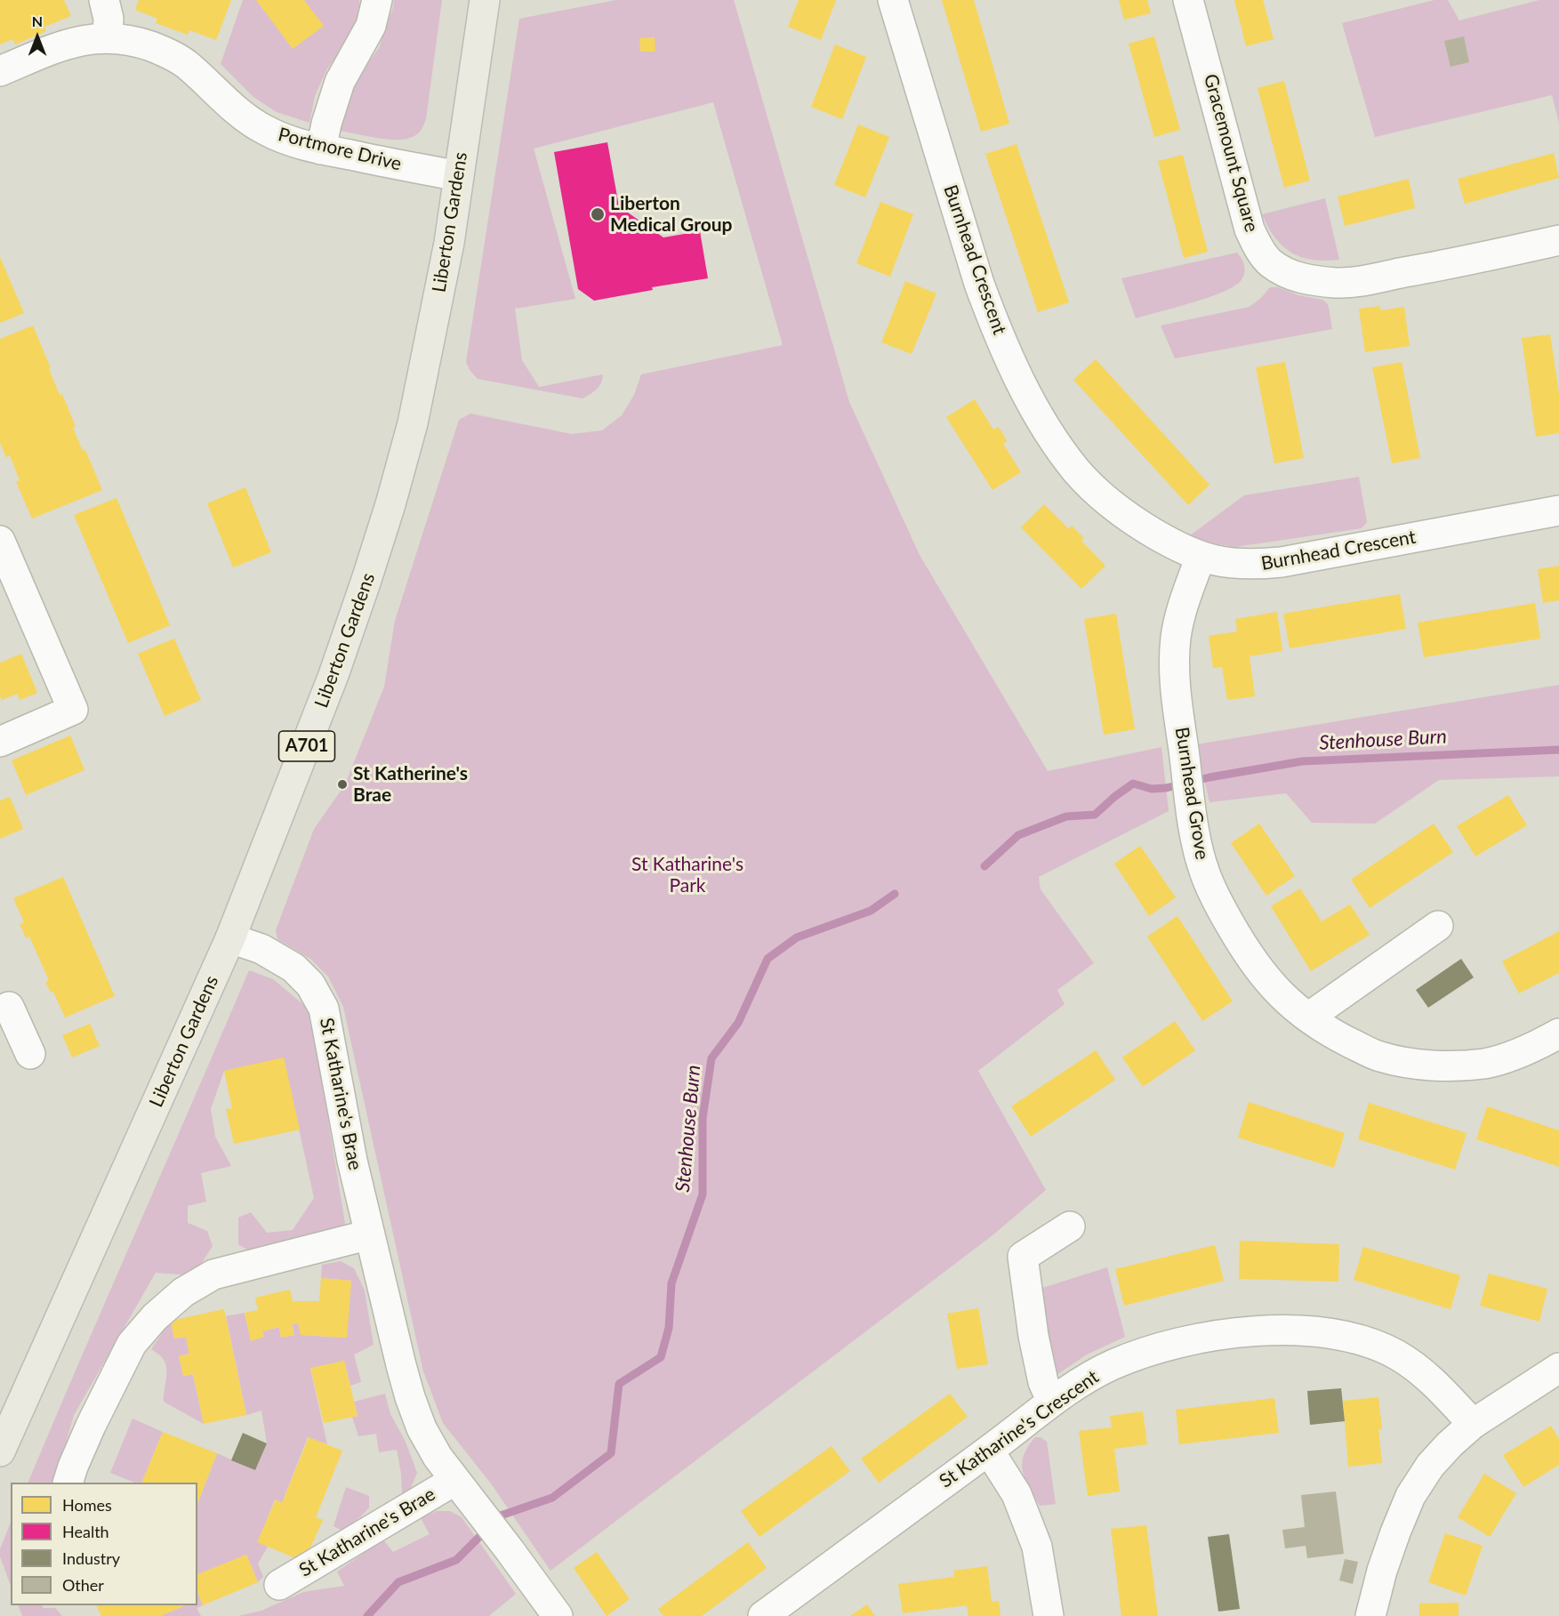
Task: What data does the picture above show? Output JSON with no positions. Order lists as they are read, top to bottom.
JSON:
{
  "streets": {
    "main road": ["Liberton Gardens", "A701"],
    "street": [
      "Portmore Drive",
      "Gracemount Square",
      "Burnhead Crescent",
      "Burnhead Grove",
      "St Katharine's Brae",
      "St Katharine's Crescent"
    ]
  },
  "crossings": [
    ["Portmore Drive", "Liberton Gardens"],
    ["Liberton Gardens", "St Katharine's Brae"],
    ["Burnhead Crescent", "Burnhead Grove"]
  ],
  "water": ["Stenhouse Burn"],
  "parks": ["St Katharine's Park"],
  "places": ["Liberton Medical Group", "St Katherine's Brae"],
  "legend": [
    "Homes",
    "Health",
    "Industry",
    "Other"
  ],
  "north": "top"
}
